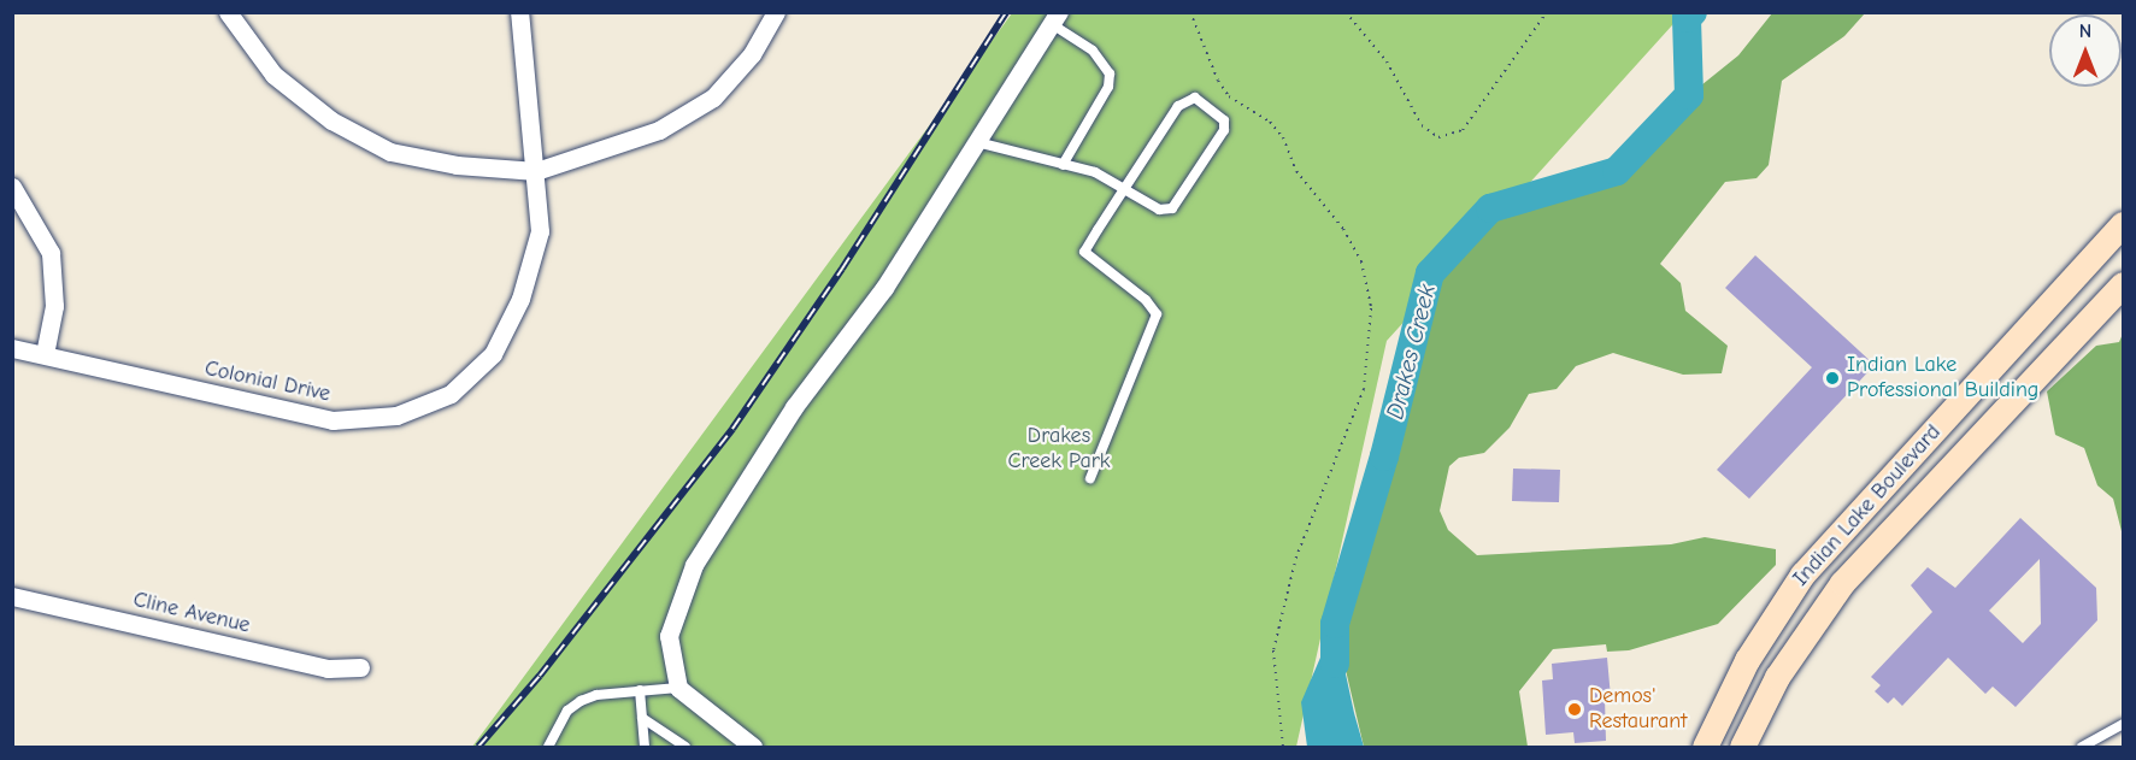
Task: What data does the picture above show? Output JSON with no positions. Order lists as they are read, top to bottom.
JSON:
{
  "streets": {
    "main road": ["Indian Lake Boulevard"],
    "street": ["Colonial Drive", "Cline Avenue"]
  },
  "water": ["Drakes Creek"],
  "parks": ["Drakes Creek Park"],
  "places": ["Indian Lake Professional Building", "Demos' Restaurant"],
  "north": "top"
}
